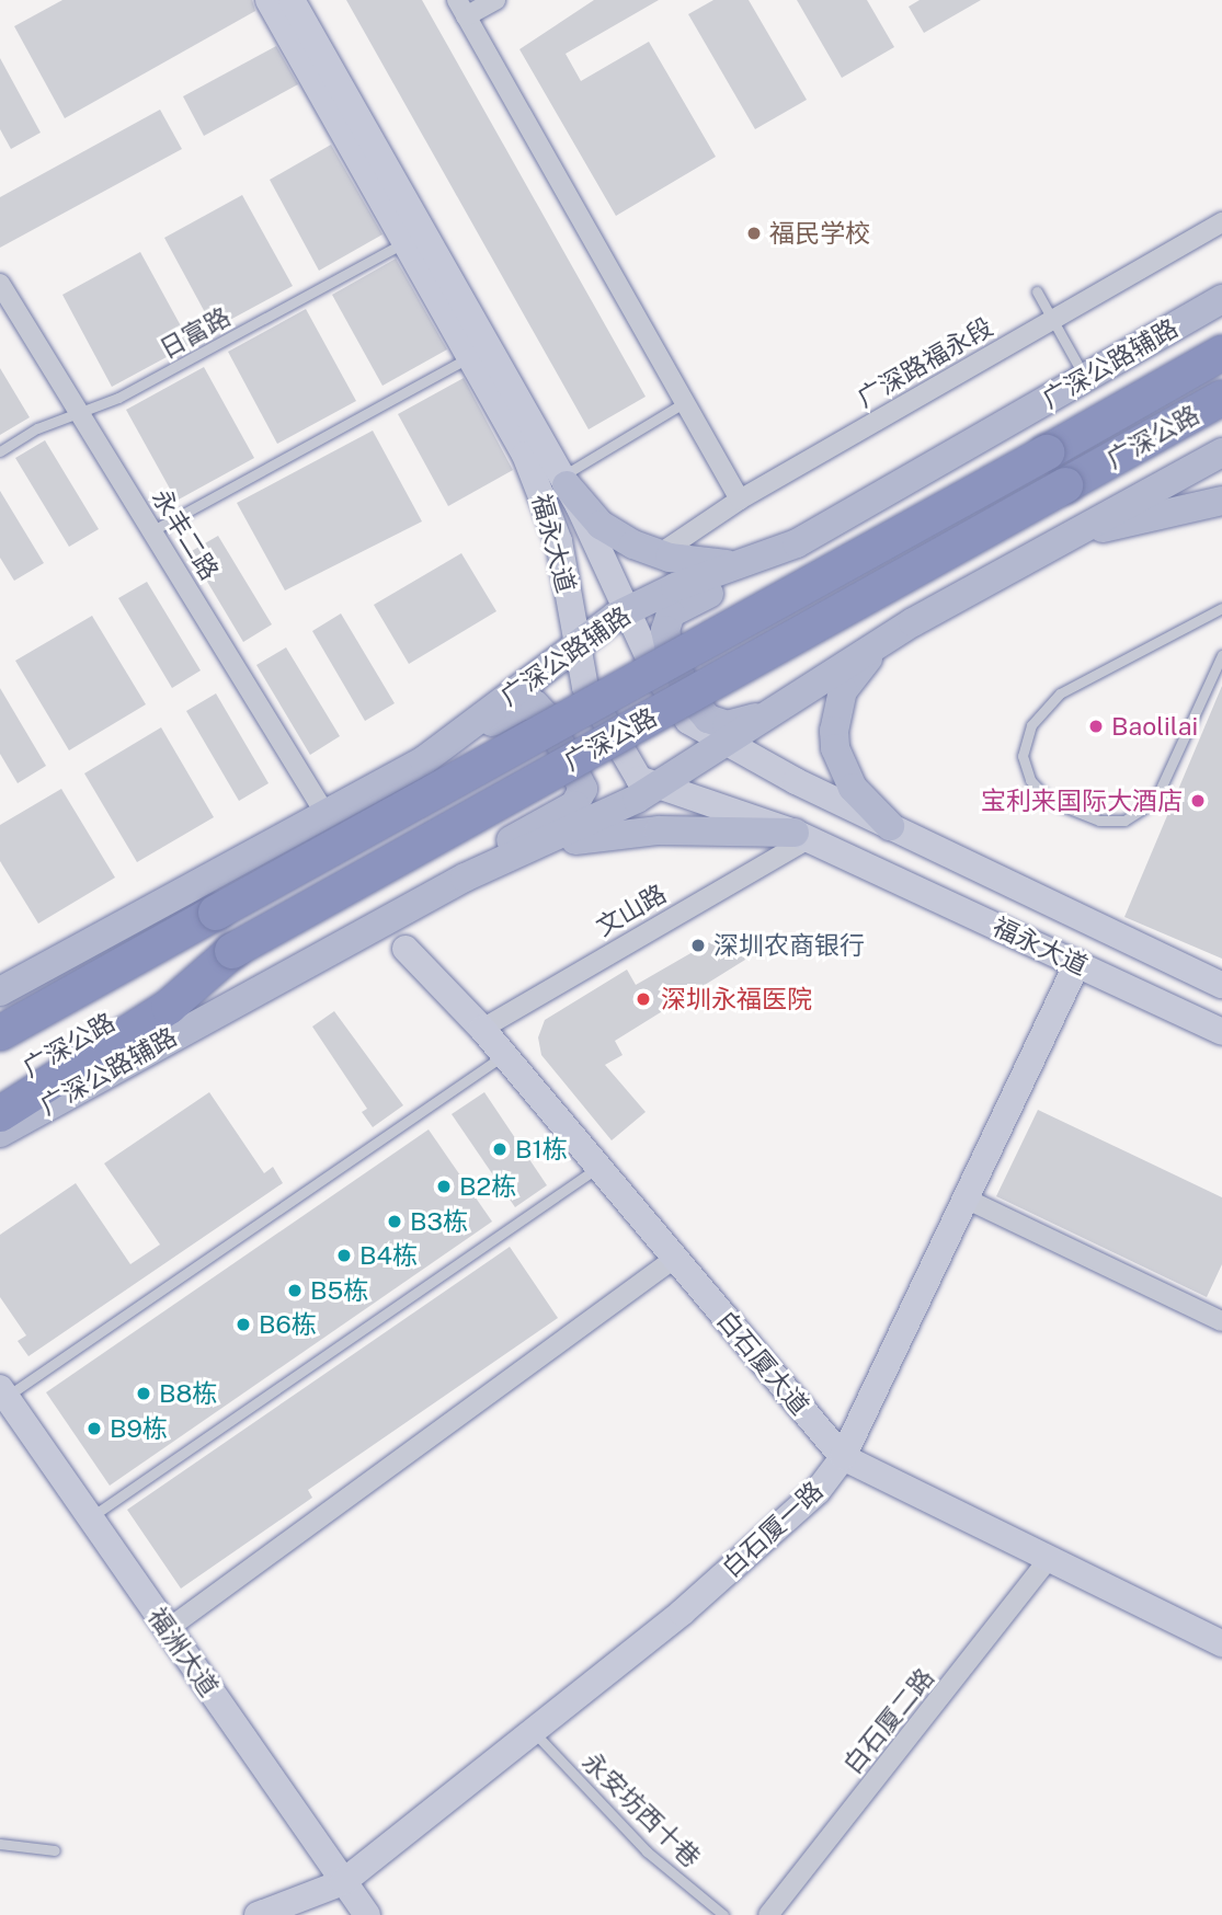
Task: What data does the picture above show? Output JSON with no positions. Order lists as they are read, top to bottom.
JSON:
{
  "streets": {
    "highway": ["广深公路"],
    "main road": [
      "广深公路辅路",
      "福永大道",
      "白石厦大道",
      "白石厦一路",
      "福洲大道"
    ],
    "street": [
      "广深路福永段",
      "永丰二路",
      "文山路",
      "白石厦二路"
    ],
    "lane": ["日富路", "永安坊西十巷"]
  },
  "crossings": [
    ["日富路", "永丰二路"],
    ["日富路", "福永大道"],
    ["广深公路辅路", "永丰二路"],
    ["广深公路辅路", "福永大道"],
    ["福永大道", "文山路"],
    ["福永大道", "白石厦一路"],
    ["文山路", "白石厦大道"],
    ["白石厦大道", "白石厦一路"],
    ["白石厦大道", "白石厦二路"],
    ["白石厦一路", "福洲大道"],
    ["白石厦一路", "永安坊西十巷"]
  ],
  "places": [
    "福民学校",
    "Baolilai",
    "宝利来国际大酒店",
    "深圳农商银行",
    "深圳永福医院",
    "B1栋",
    "B2栋",
    "B3栋",
    "B4栋",
    "B5栋",
    "B6栋",
    "B8栋",
    "B9栋"
  ]
}
